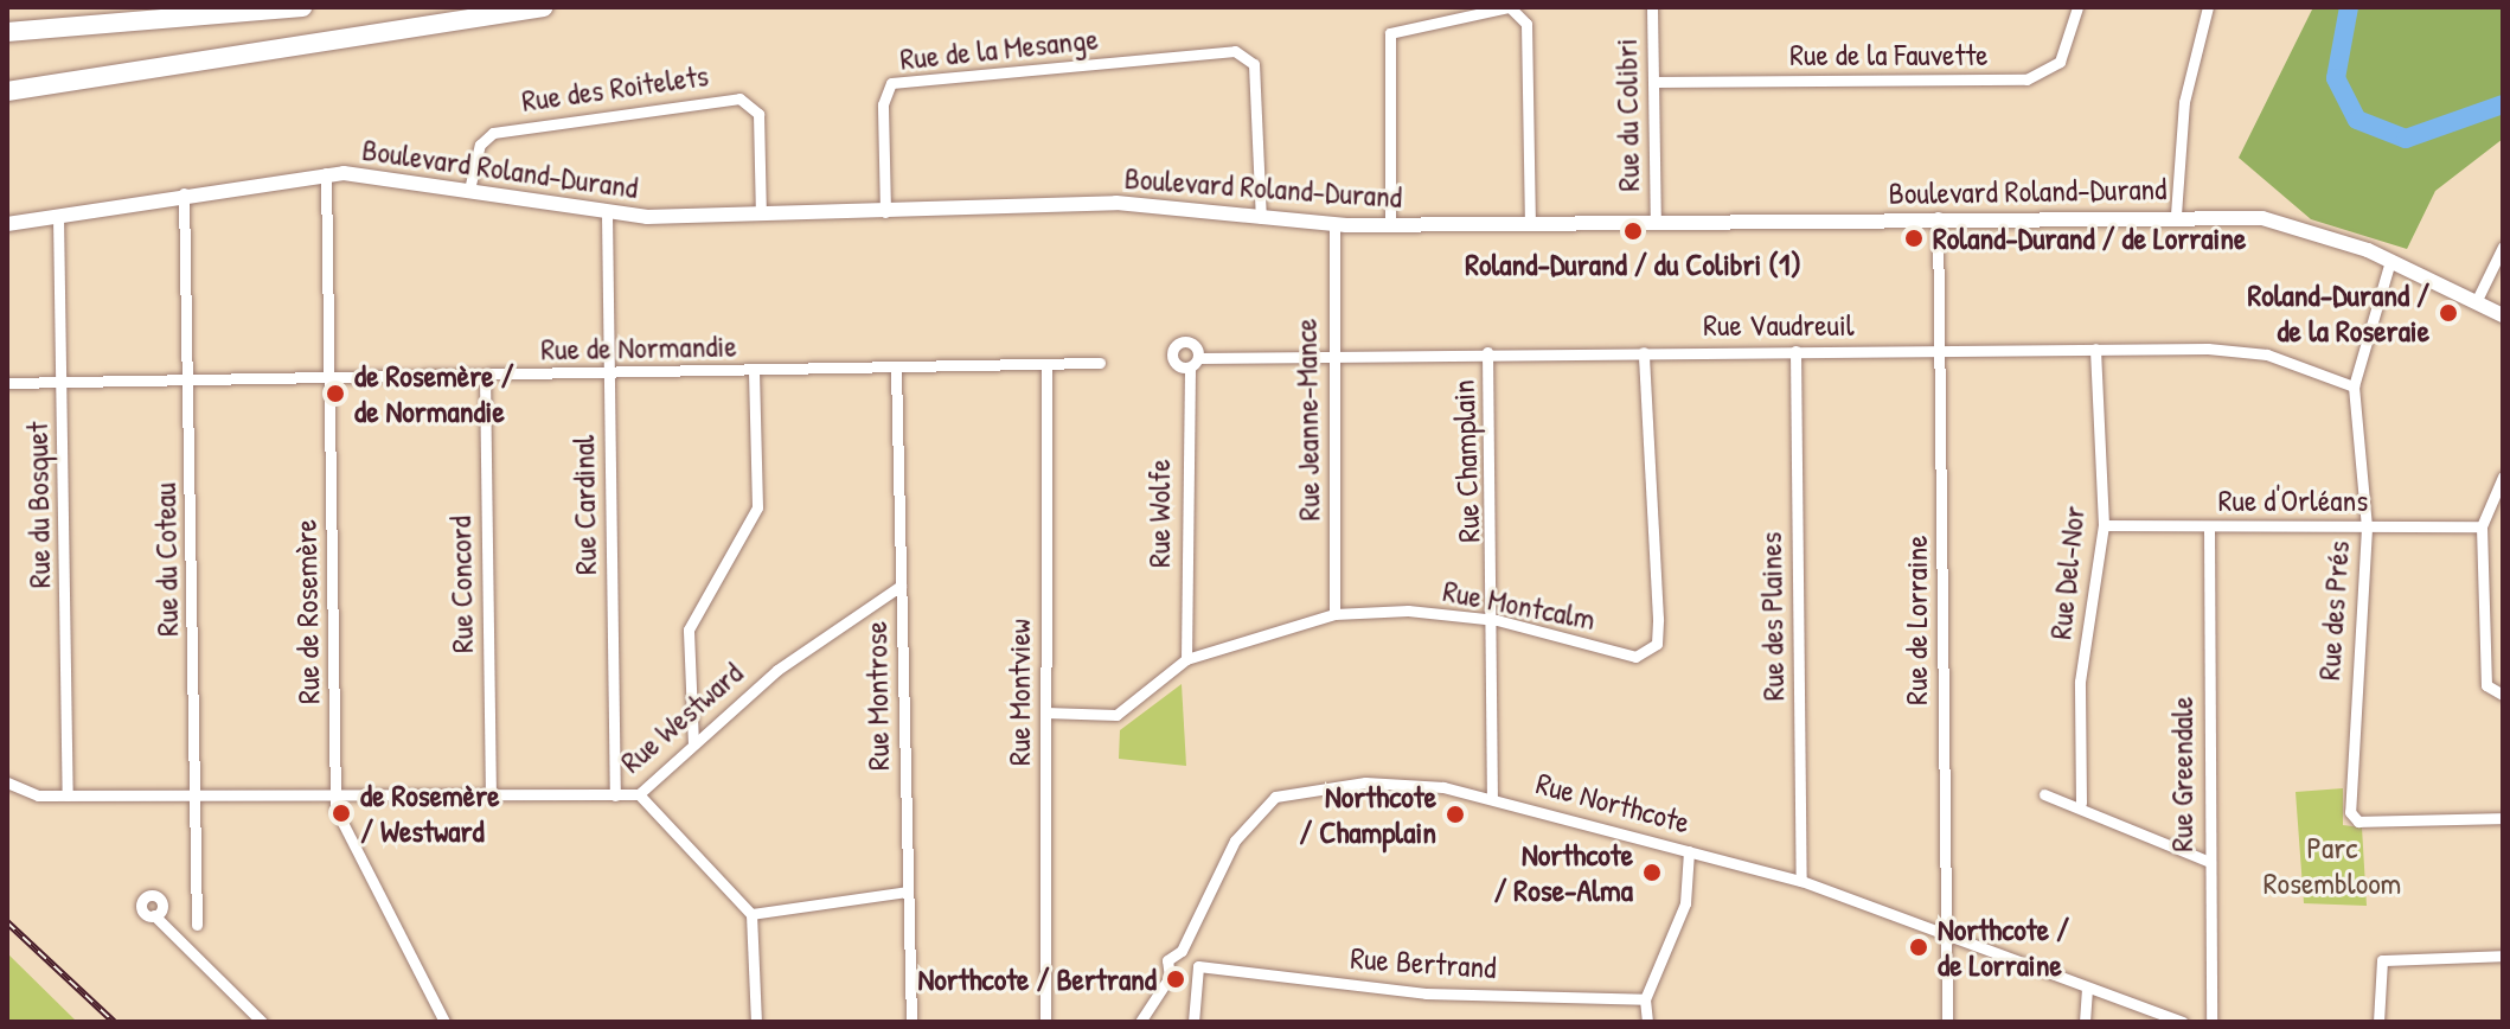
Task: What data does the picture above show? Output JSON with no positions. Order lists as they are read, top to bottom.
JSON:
{
  "streets": {
    "street": [
      "Rue de la Mesange",
      "Rue de la Fauvette",
      "Rue des Roitelets",
      "Rue du Colibri",
      "Boulevard Roland-Durand",
      "Rue Vaudreuil",
      "Rue de Normandie",
      "Rue Jeanne-Mance",
      "Rue Champlain",
      "Rue d'Orléans",
      "Rue du Bosquet",
      "Rue Cardinal",
      "Rue Wolfe",
      "Rue du Coteau",
      "Rue Del-Nor",
      "Rue Concord",
      "Rue Montcalm",
      "Rue des Prés",
      "Rue de Rosemère",
      "Rue des Plaines",
      "Rue de Lorraine",
      "Rue Montview",
      "Rue Montrose",
      "Rue Westward",
      "Rue Greendale",
      "Rue Northcote",
      "Rue Bertrand"
    ]
  },
  "crossings": [
    ["Rue de la Mesange", "Boulevard Roland-Durand"],
    ["Rue de la Fauvette", "Rue du Colibri"],
    ["Rue des Roitelets", "Boulevard Roland-Durand"],
    ["Rue du Colibri", "Boulevard Roland-Durand"],
    ["Boulevard Roland-Durand", "Rue Jeanne-Mance"],
    ["Boulevard Roland-Durand", "Rue du Bosquet"],
    ["Boulevard Roland-Durand", "Rue Cardinal"],
    ["Boulevard Roland-Durand", "Rue du Coteau"],
    ["Boulevard Roland-Durand", "Rue des Prés"],
    ["Boulevard Roland-Durand", "Rue de Rosemère"],
    ["Boulevard Roland-Durand", "Rue de Lorraine"],
    ["Rue Vaudreuil", "Rue Jeanne-Mance"],
    ["Rue Vaudreuil", "Rue Champlain"],
    ["Rue Vaudreuil", "Rue Wolfe"],
    ["Rue Vaudreuil", "Rue Del-Nor"],
    ["Rue Vaudreuil", "Rue Montcalm"],
    ["Rue Vaudreuil", "Rue des Prés"],
    ["Rue Vaudreuil", "Rue des Plaines"],
    ["Rue Vaudreuil", "Rue de Lorraine"],
    ["Rue de Normandie", "Rue du Bosquet"],
    ["Rue de Normandie", "Rue Cardinal"],
    ["Rue de Normandie", "Rue du Coteau"],
    ["Rue de Normandie", "Rue Concord"],
    ["Rue de Normandie", "Rue de Rosemère"],
    ["Rue de Normandie", "Rue Montview"],
    ["Rue de Normandie", "Rue Montrose"],
    ["Rue Jeanne-Mance", "Rue Montcalm"],
    ["Rue Champlain", "Rue Montcalm"],
    ["Rue Champlain", "Rue Northcote"],
    ["Rue d'Orléans", "Rue Del-Nor"],
    ["Rue d'Orléans", "Rue des Prés"],
    ["Rue d'Orléans", "Rue Greendale"],
    ["Rue du Bosquet", "Rue Westward"],
    ["Rue Cardinal", "Rue Westward"],
    ["Rue Wolfe", "Rue Montcalm"],
    ["Rue du Coteau", "Rue Westward"],
    ["Rue Concord", "Rue Westward"],
    ["Rue Montcalm", "Rue Montview"],
    ["Rue de Rosemère", "Rue Westward"],
    ["Rue des Plaines", "Rue Northcote"],
    ["Rue de Lorraine", "Rue Northcote"],
    ["Rue Montrose", "Rue Westward"]
  ],
  "parks": ["Parc Rosembloom"],
  "places": [
    "Roland-Durand / du Colibri (1)",
    "Roland-Durand / de Lorraine",
    "Roland-Durand / de la Roseraie",
    "de Rosemère / de Normandie",
    "de Rosemère / Westward",
    "Northcote / Champlain",
    "Northcote / Rose-Alma",
    "Northcote / de Lorraine",
    "Northcote / Bertrand"
  ]
}
